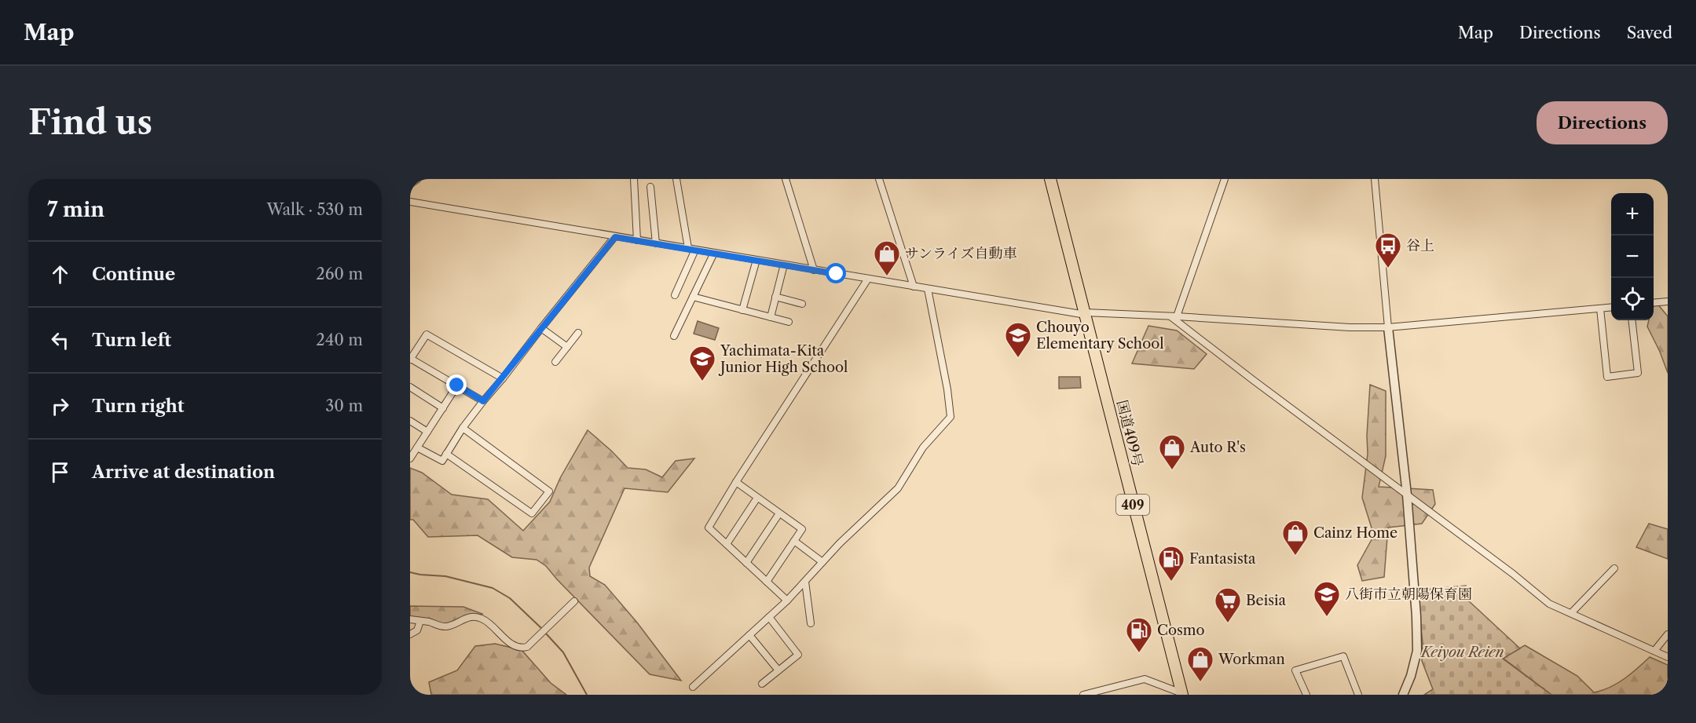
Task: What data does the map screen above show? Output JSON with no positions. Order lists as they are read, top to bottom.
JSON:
{
  "streets": {
    "highway": ["国道409号", "409"]
  },
  "parks": ["Keiyou Reien"],
  "places": {
    "bus stop": ["谷上"],
    "shop": [
      "サンライズ自動車",
      "Auto R's",
      "Cainz Home",
      "Workman"
    ],
    "school or university": ["Chouyo Elementary School", "Yachimata-Kita Junior High School", "八街市立朝陽保育園"],
    "fuel station": ["Fantasista", "Cosmo"],
    "supermarket": ["Beisia"]
  },
  "page": {
    "header": "Map",
    "nav": ["Map", "Directions", "Saved"],
    "buttons": "Directions",
    "title": "Find us",
    "heading": ["7 min", "Walk · 530 m"],
    "map_buttons": ["+", "−"],
    "list": [
      ["Continue", "260 m"],
      ["Turn left", "240 m"],
      ["Turn right", "30 m"],
      "Arrive at destination"
    ]
  }
}
